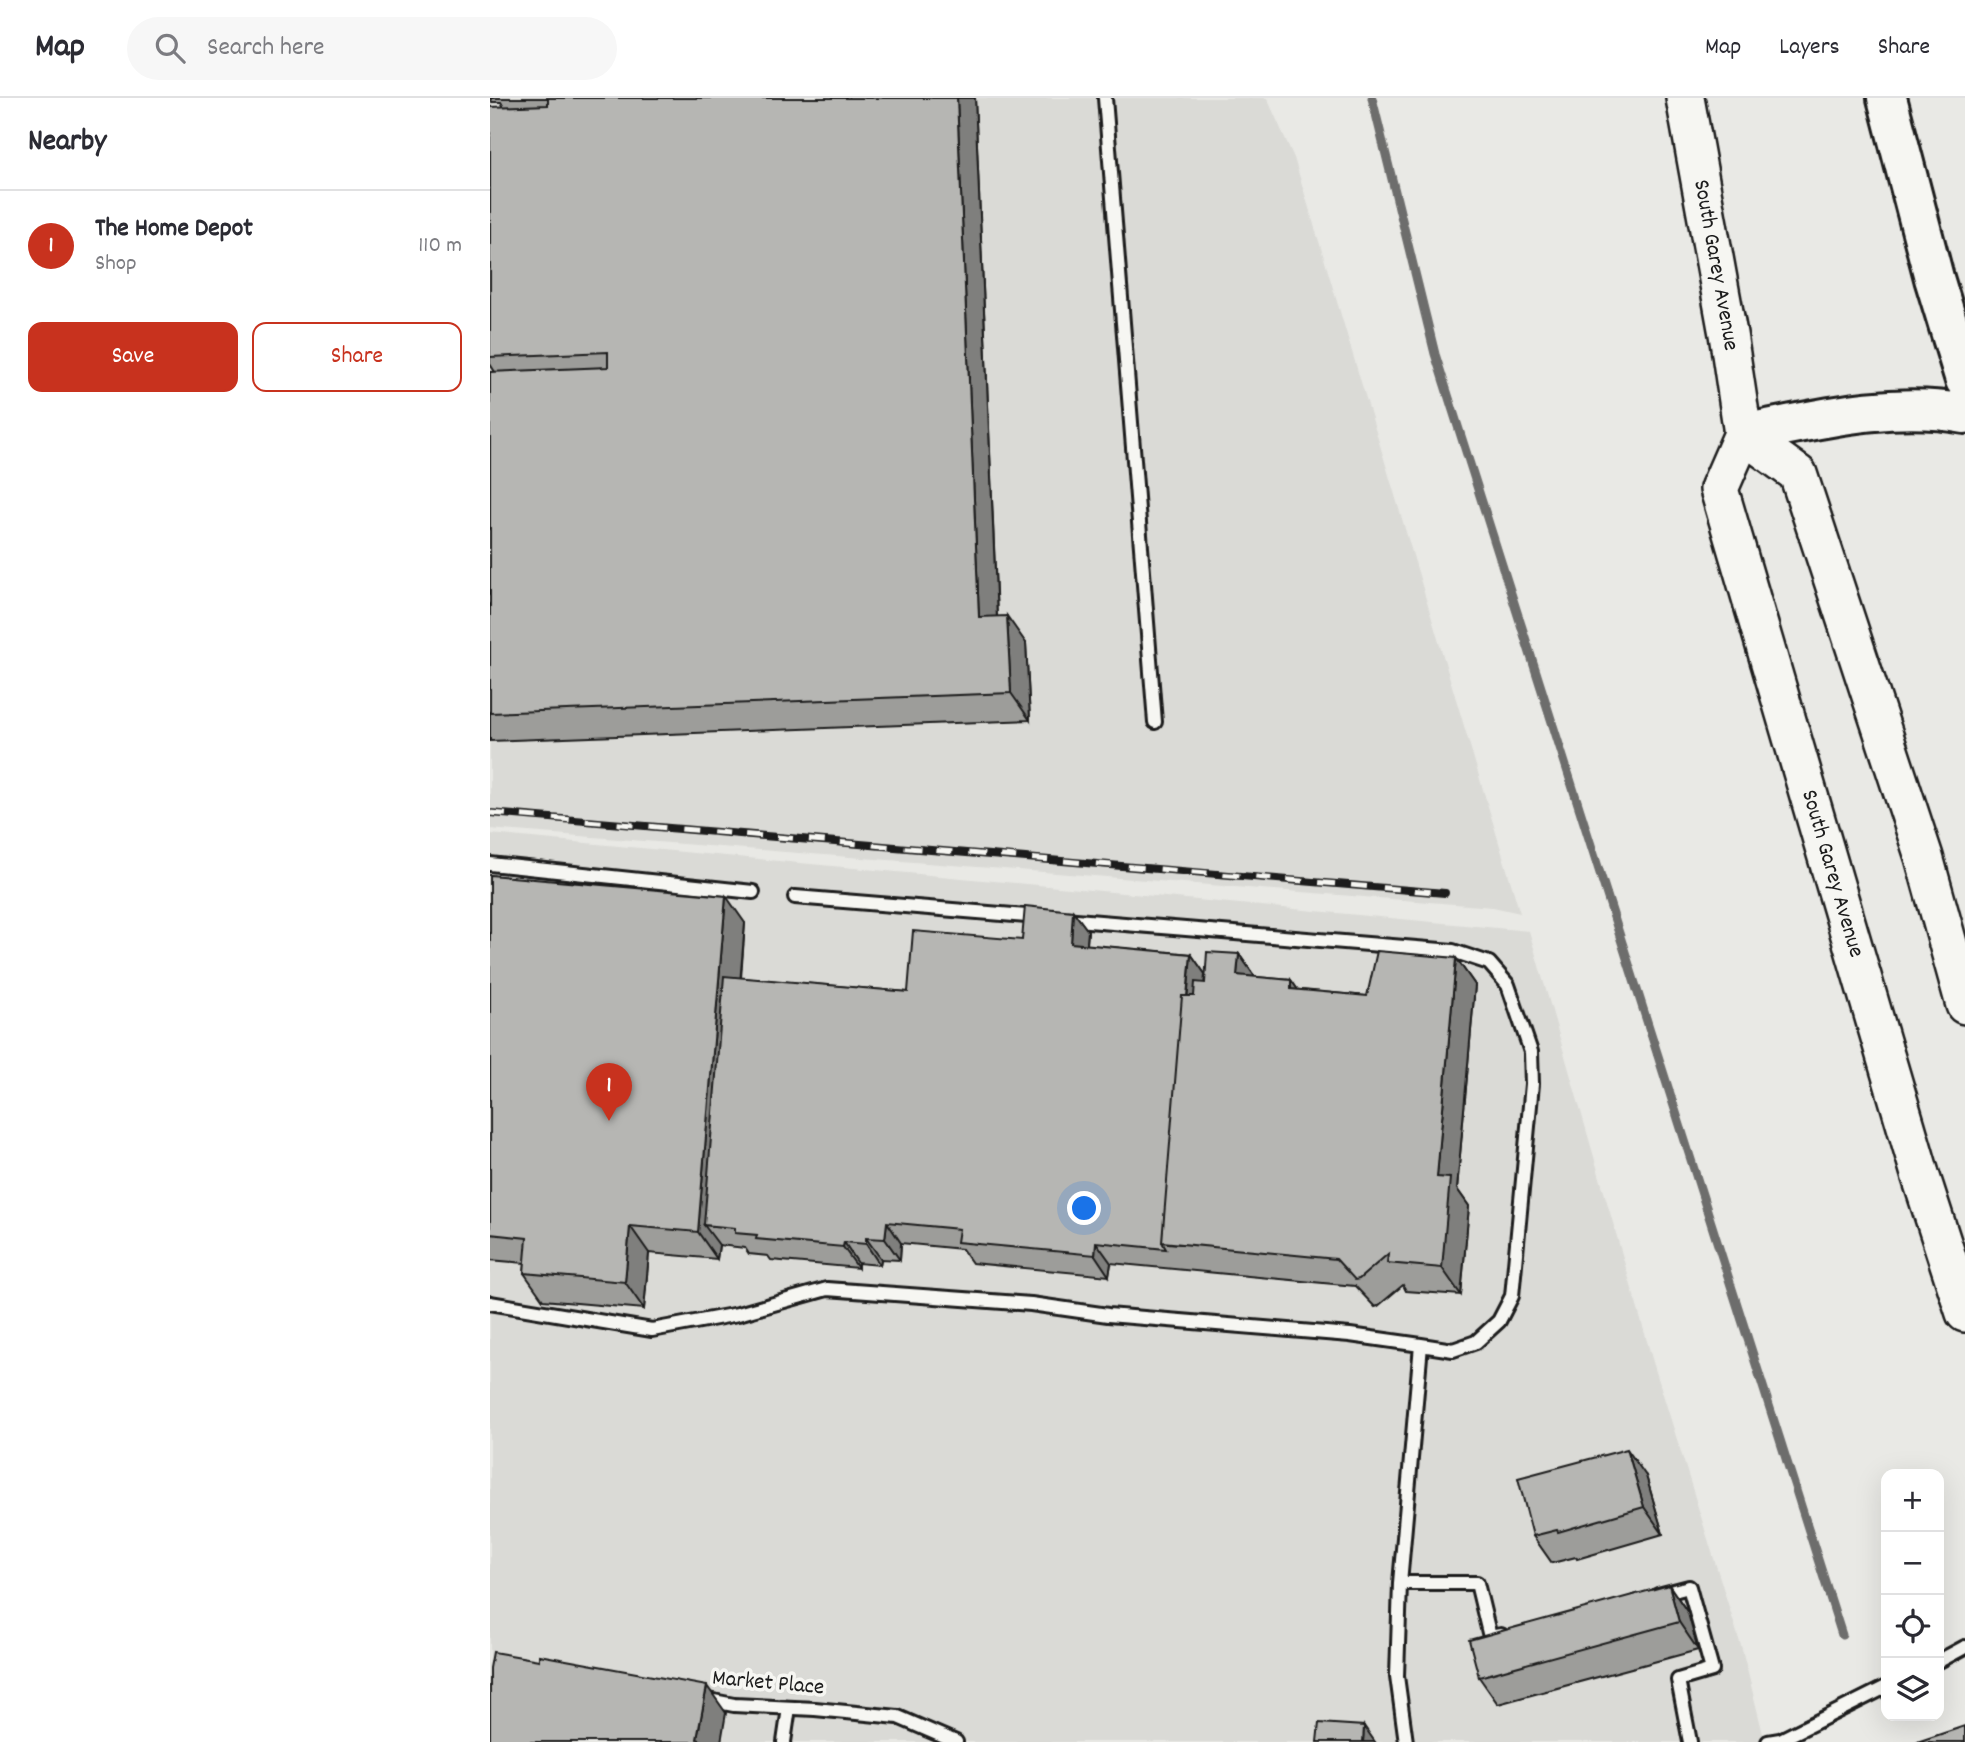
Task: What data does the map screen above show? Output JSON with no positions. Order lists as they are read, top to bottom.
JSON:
{
  "streets": {
    "main road": ["South Garey Avenue"],
    "lane": ["Market Place"]
  },
  "page": {
    "header": "Map",
    "search": "Search here",
    "nav": ["Map", "Layers", "Share"],
    "heading": "Nearby",
    "list": [
      {
        "mark": "1",
        "name": "The Home Depot",
        "note": "Shop",
        "value": "110 m"
      }
    ],
    "buttons": ["Save", "Share"],
    "pins": "1",
    "map_buttons": ["+", "−"]
  }
}
